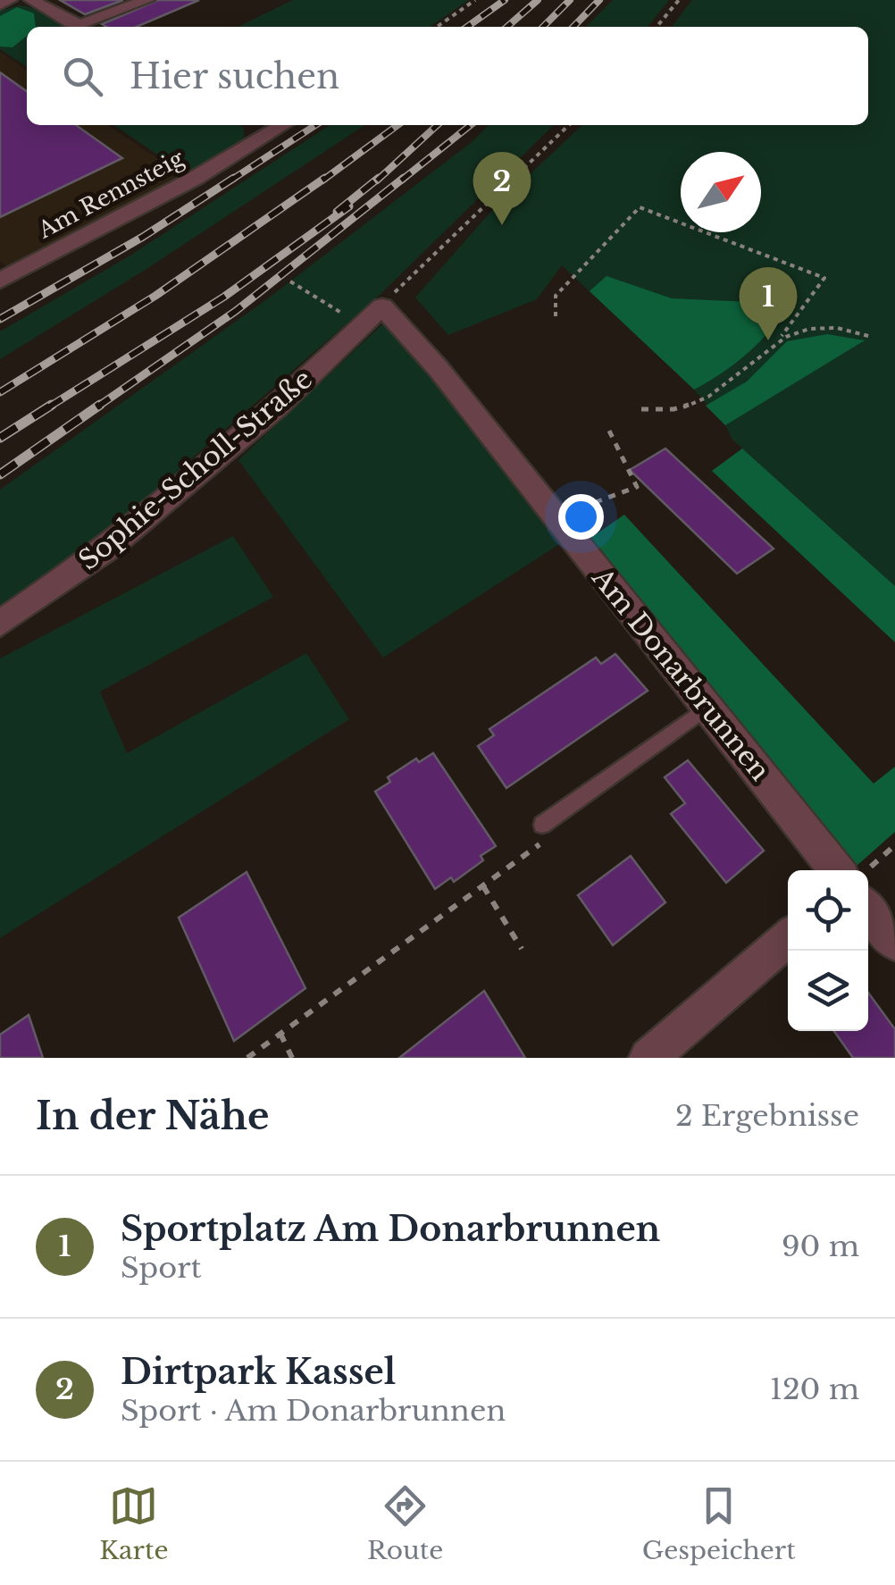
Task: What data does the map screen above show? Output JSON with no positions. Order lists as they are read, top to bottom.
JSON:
{
  "streets": {
    "street": ["Am Rennsteig", "Sophie-Scholl-Straße", "Am Donarbrunnen"]
  },
  "crossings": [
    ["Sophie-Scholl-Straße", "Am Donarbrunnen"]
  ],
  "north": "top right",
  "page": {
    "search": "Hier suchen",
    "pins": ["2", "1"],
    "heading": ["In der Nähe", "2 Ergebnisse"],
    "list": [
      {
        "mark": "1",
        "name": "Sportplatz Am Donarbrunnen",
        "note": "Sport",
        "value": "90 m"
      },
      {
        "mark": "2",
        "name": "Dirtpark Kassel",
        "note": "Sport · Am Donarbrunnen",
        "value": "120 m"
      }
    ],
    "nav": ["Karte", "Route", "Gespeichert"]
  }
}
